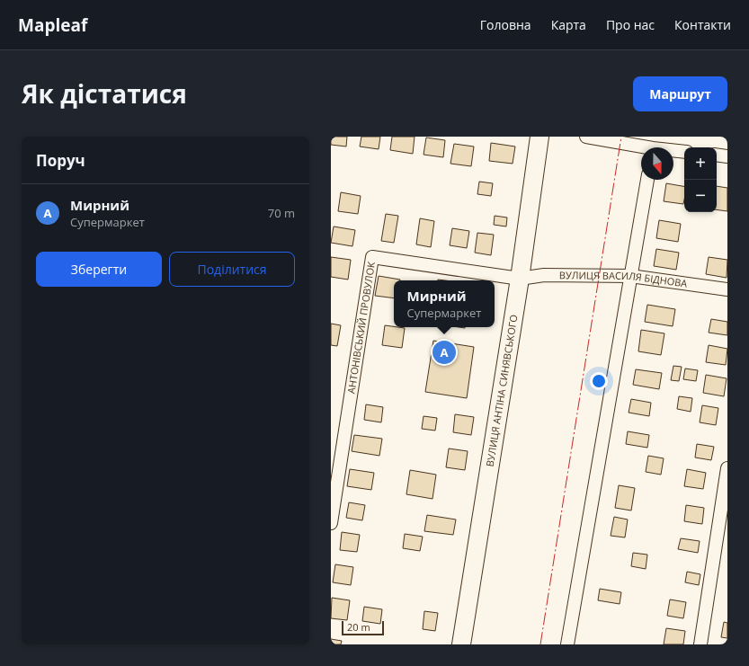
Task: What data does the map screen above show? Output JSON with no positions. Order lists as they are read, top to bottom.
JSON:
{
  "streets": {
    "street": ["ВУЛИЦЯ ВАСИЛЯ БІДНОВА", "АНТОНІВСЬКИЙ ПРОВУЛОК", "ВУЛИЦЯ АНТІНА СИНЯВСЬКОГО"]
  },
  "crossings": [
    ["ВУЛИЦЯ ВАСИЛЯ БІДНОВА", "АНТОНІВСЬКИЙ ПРОВУЛОК"],
    ["ВУЛИЦЯ ВАСИЛЯ БІДНОВА", "ВУЛИЦЯ АНТІНА СИНЯВСЬКОГО"],
    ["АНТОНІВСЬКИЙ ПРОВУЛОК", "ВУЛИЦЯ АНТІНА СИНЯВСЬКОГО"]
  ],
  "scale_bar": "20 m",
  "north": "bottom",
  "page": {
    "header": "Mapleaf",
    "nav": [
      "Головна",
      "Карта",
      "Про нас",
      "Контакти"
    ],
    "title": "Як дістатися",
    "buttons": [
      "Маршрут",
      ["Зберегти", "Поділитися"]
    ],
    "heading": "Поруч",
    "map_buttons": ["+", "−"],
    "list": [
      {
        "mark": "A",
        "name": "Мирний",
        "note": "Супермаркет",
        "value": "70 m"
      }
    ],
    "popup": ["Мирний", "Супермаркет"],
    "pins": "A",
    "scale": "20 m"
  }
}
